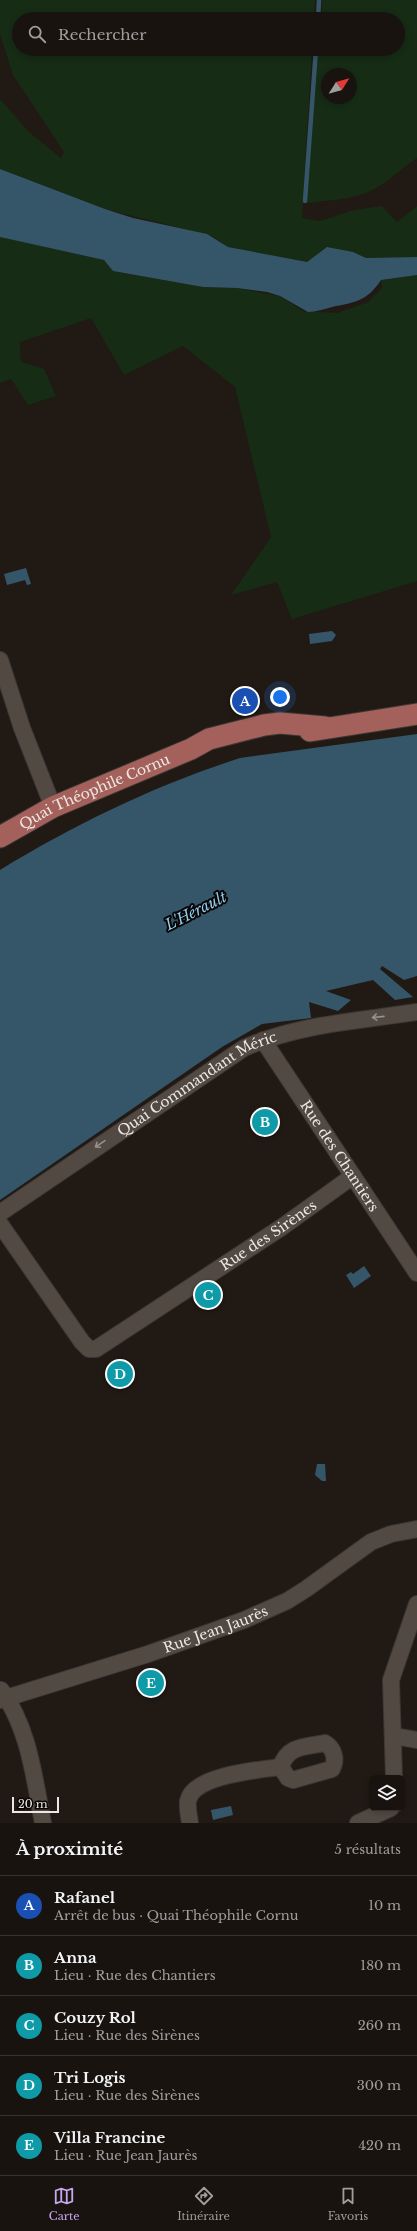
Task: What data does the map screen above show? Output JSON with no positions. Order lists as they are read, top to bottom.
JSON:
{
  "streets": {
    "main road": ["Quai Théophile Cornu"],
    "street": [
      "Quai Commandant Méric",
      "Rue des Chantiers",
      "Rue des Sirènes",
      "Rue Jean Jaurès"
    ]
  },
  "crossings": [
    ["Quai Commandant Méric", "Rue des Chantiers"],
    ["Rue des Chantiers", "Rue des Sirènes"]
  ],
  "one_way": ["Quai Commandant Méric"],
  "water": ["L'Hérault"],
  "scale_bar": "20 m",
  "north": "top right",
  "page": {
    "search": "Rechercher",
    "pins": [
      "A",
      "B",
      "C",
      "D",
      "E"
    ],
    "scale": "20 m",
    "heading": ["À proximité", "5 résultats"],
    "list": [
      {
        "mark": "A",
        "name": "Rafanel",
        "note": "Arrêt de bus · Quai Théophile Cornu",
        "value": "10 m"
      },
      {
        "mark": "B",
        "name": "Anna",
        "note": "Lieu · Rue des Chantiers",
        "value": "180 m"
      },
      {
        "mark": "C",
        "name": "Couzy Rol",
        "note": "Lieu · Rue des Sirènes",
        "value": "260 m"
      },
      {
        "mark": "D",
        "name": "Tri Logis",
        "note": "Lieu · Rue des Sirènes",
        "value": "300 m"
      },
      {
        "mark": "E",
        "name": "Villa Francine",
        "note": "Lieu · Rue Jean Jaurès",
        "value": "420 m"
      }
    ],
    "nav": ["Carte", "Itinéraire", "Favoris"]
  }
}
